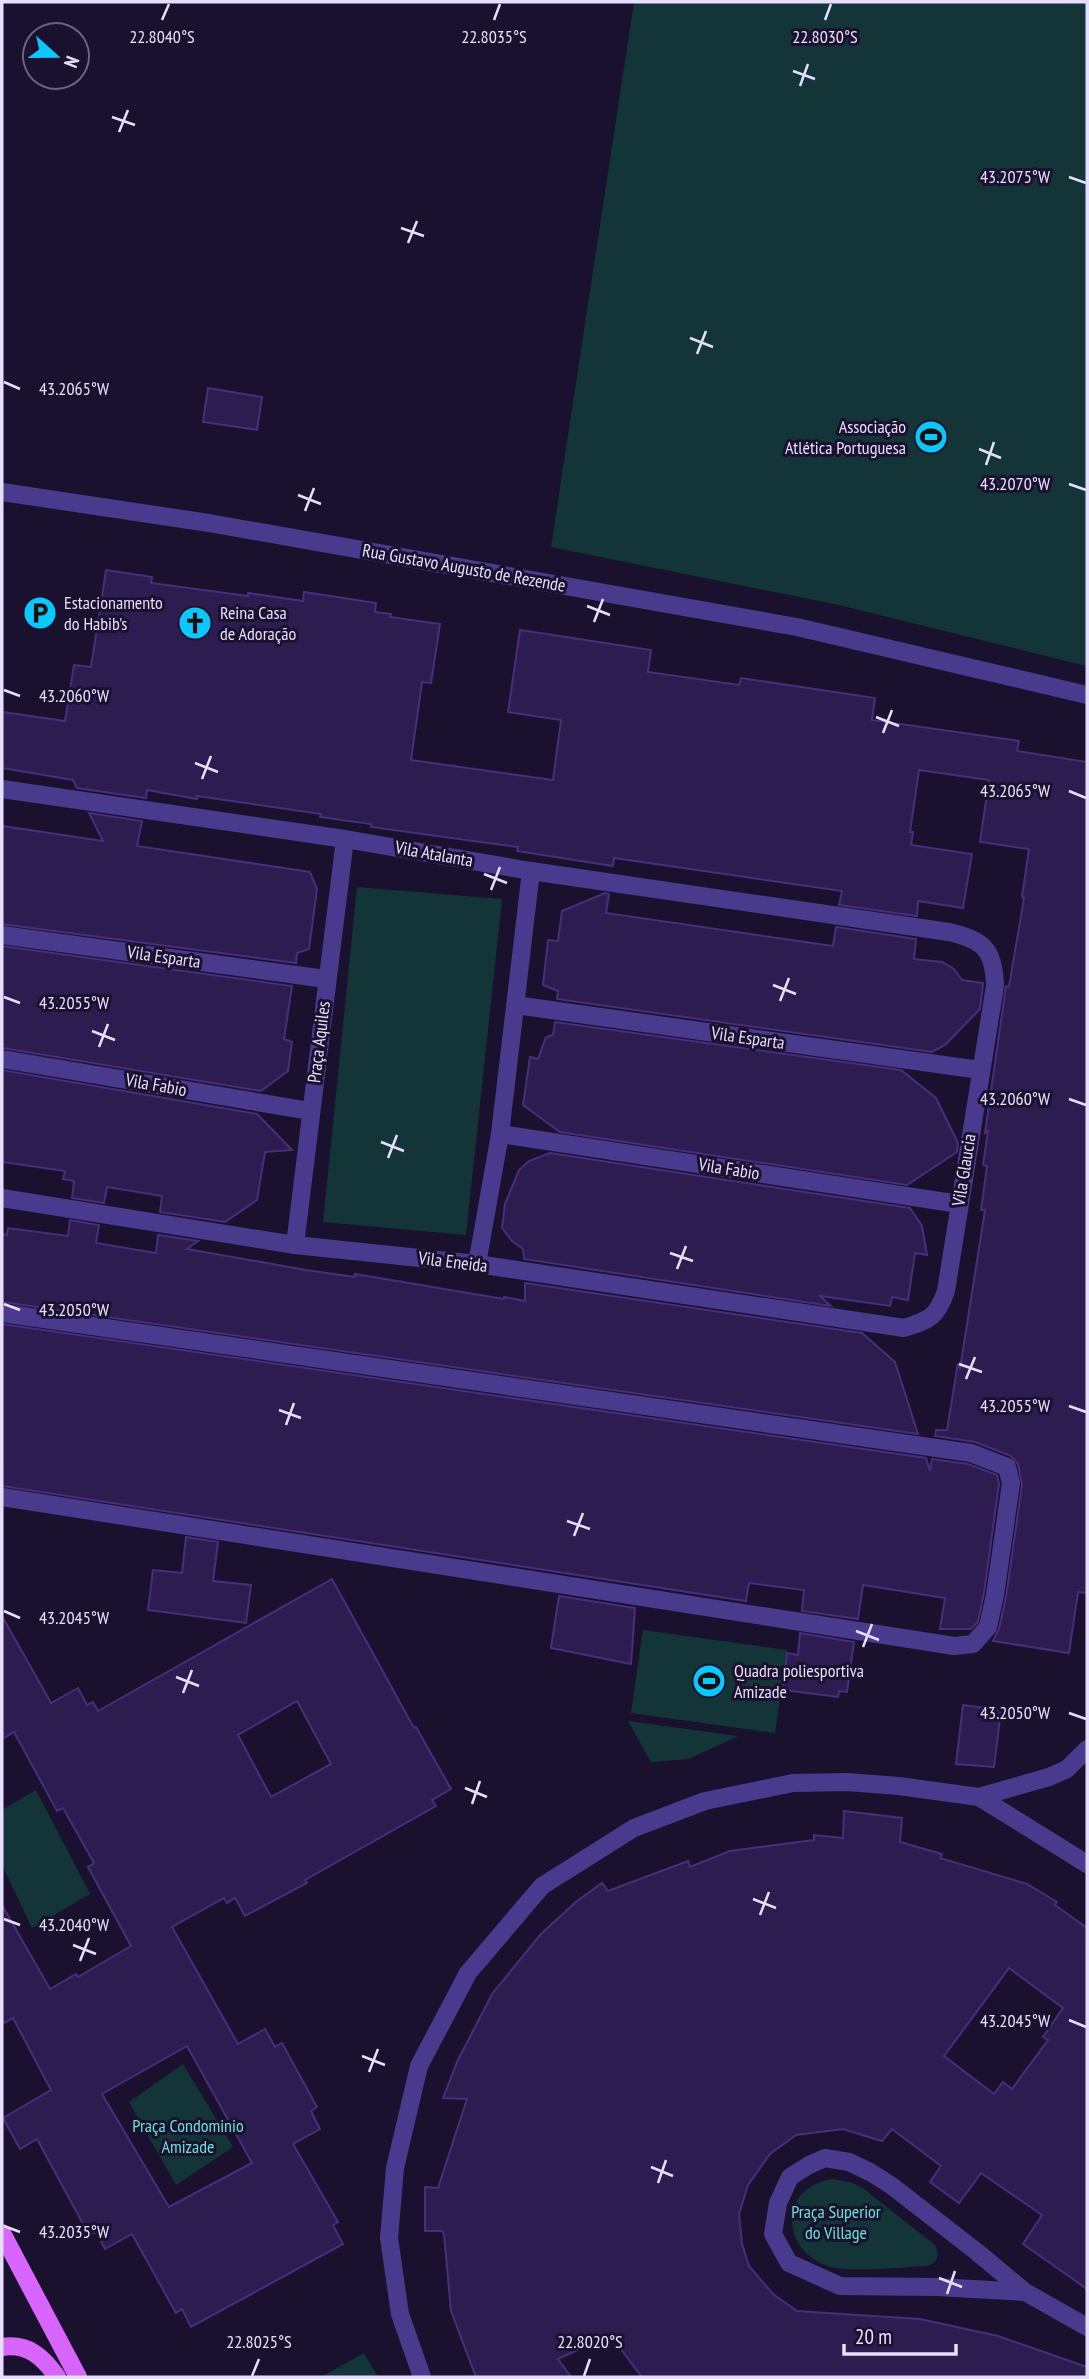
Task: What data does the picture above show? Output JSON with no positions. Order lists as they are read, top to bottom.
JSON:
{
  "streets": {
    "street": [
      "Rua Gustavo Augusto de Rezende",
      "Vila Atalanta",
      "Vila Esparta",
      "Praça Aquiles",
      "Vila Fabio",
      "Vila Glaucia",
      "Vila Eneida"
    ]
  },
  "crossings": [
    ["Vila Atalanta", "Praça Aquiles"],
    ["Vila Atalanta", "Vila Glaucia"],
    ["Vila Esparta", "Praça Aquiles"],
    ["Vila Esparta", "Vila Glaucia"],
    ["Praça Aquiles", "Vila Fabio"],
    ["Praça Aquiles", "Vila Eneida"],
    ["Vila Fabio", "Vila Glaucia"],
    ["Vila Glaucia", "Vila Eneida"]
  ],
  "parks": ["Praça Condominio Amizade", "Praça Superior do Village"],
  "places": {
    "sports": ["Associação Atlética Portuguesa", "Quadra poliesportiva Amizade"],
    "parking": ["Estacionamento do Habib's"],
    "church": ["Reina Casa de Adoração"]
  },
  "scale_bar": "20 m",
  "north": "right",
  "coordinates": [
    "22.8040°S",
    "22.8035°S",
    "22.8030°S",
    "43.2075°W",
    "43.2065°W",
    "43.2070°W",
    "43.2060°W",
    "43.2055°W",
    "43.2050°W",
    "43.2045°W",
    "43.2040°W",
    "43.2035°W",
    "22.8025°S",
    "22.8020°S"
  ]
}
